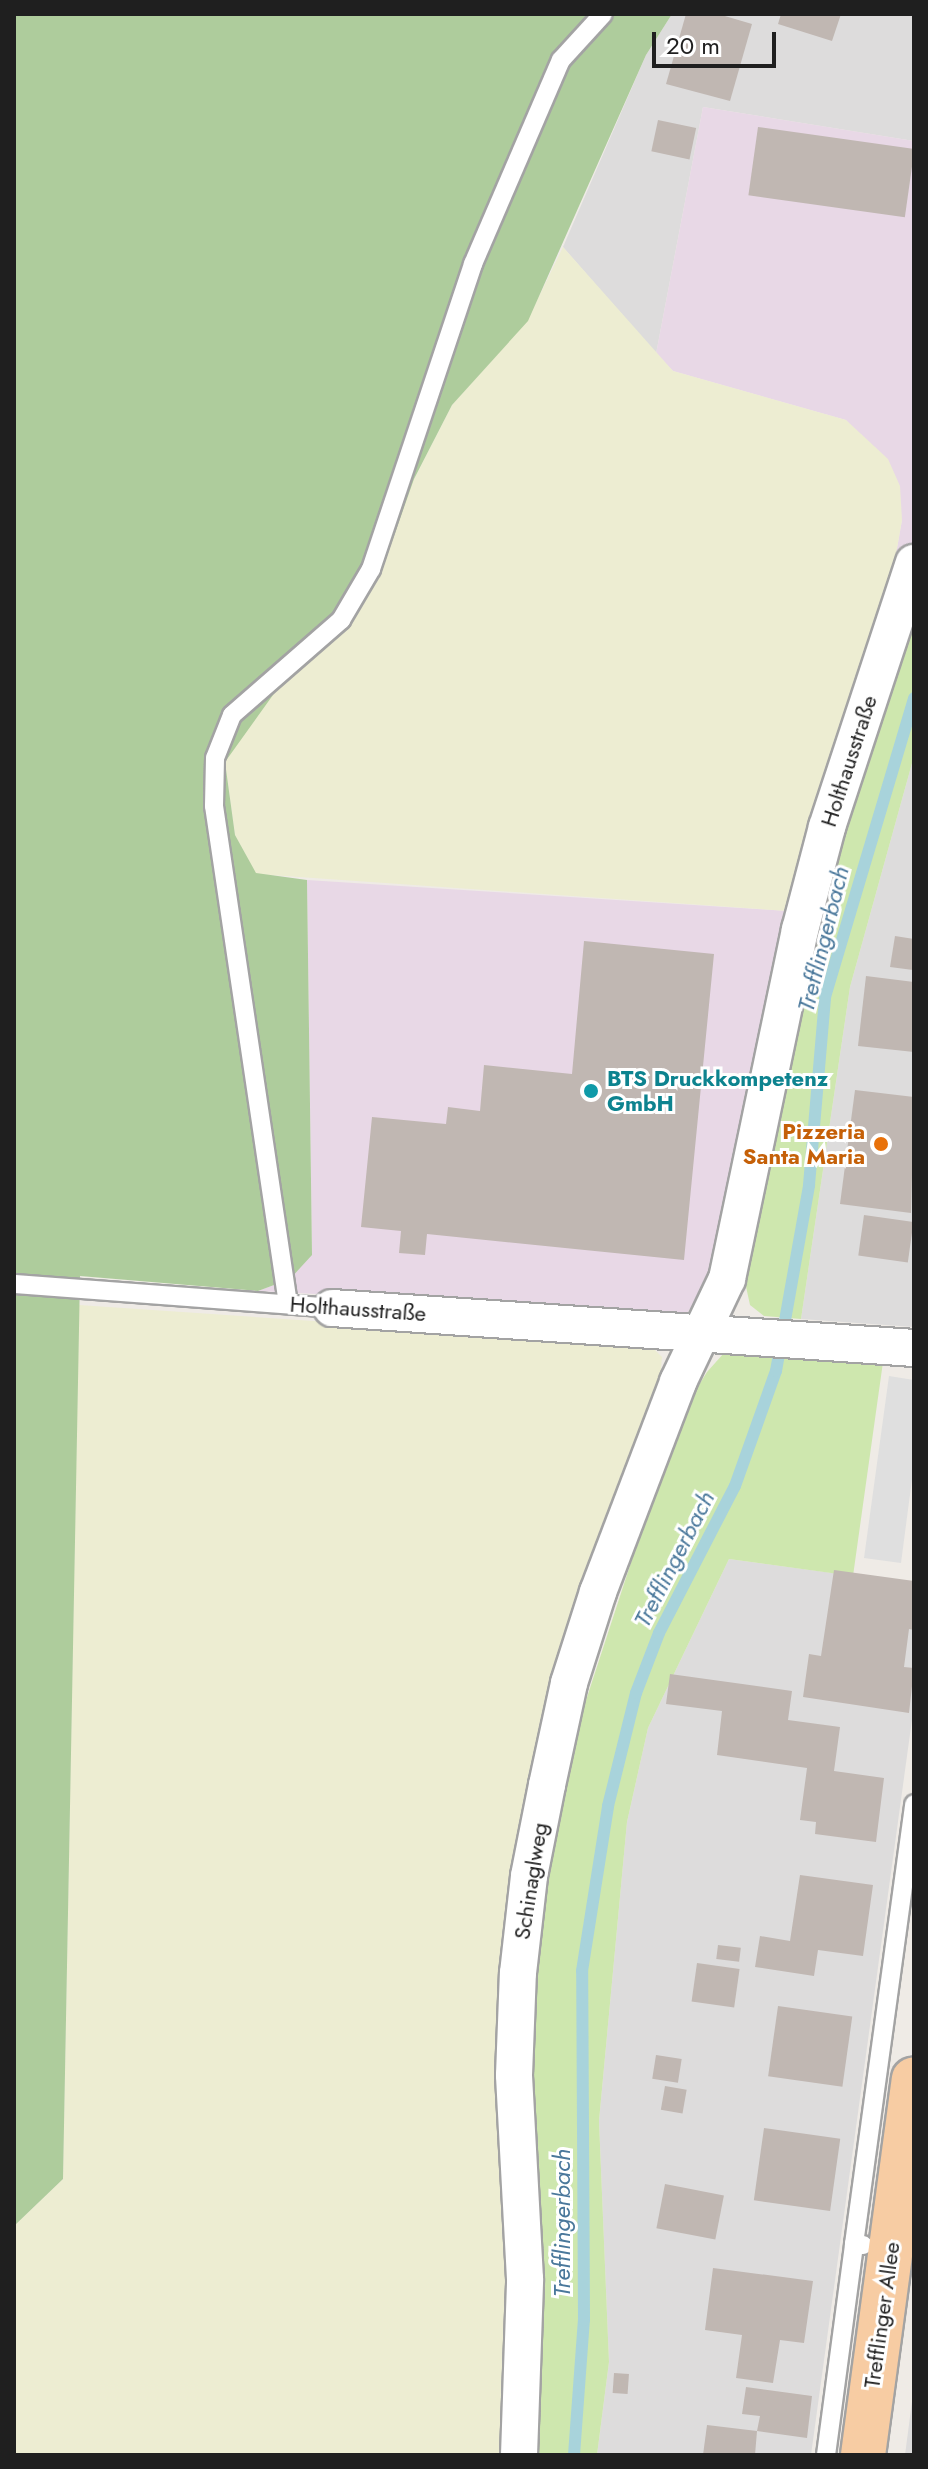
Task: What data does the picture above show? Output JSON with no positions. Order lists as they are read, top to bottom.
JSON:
{
  "streets": {
    "main road": ["Trefflinger Allee"],
    "street": ["Holthausstraße", "Schinaglweg"]
  },
  "crossings": [
    ["Holthausstraße", "Schinaglweg"]
  ],
  "water": ["Trefflingerbach"],
  "places": ["BTS Druckkompetenz GmbH", "Pizzeria Santa Maria"],
  "scale_bar": "20 m"
}
